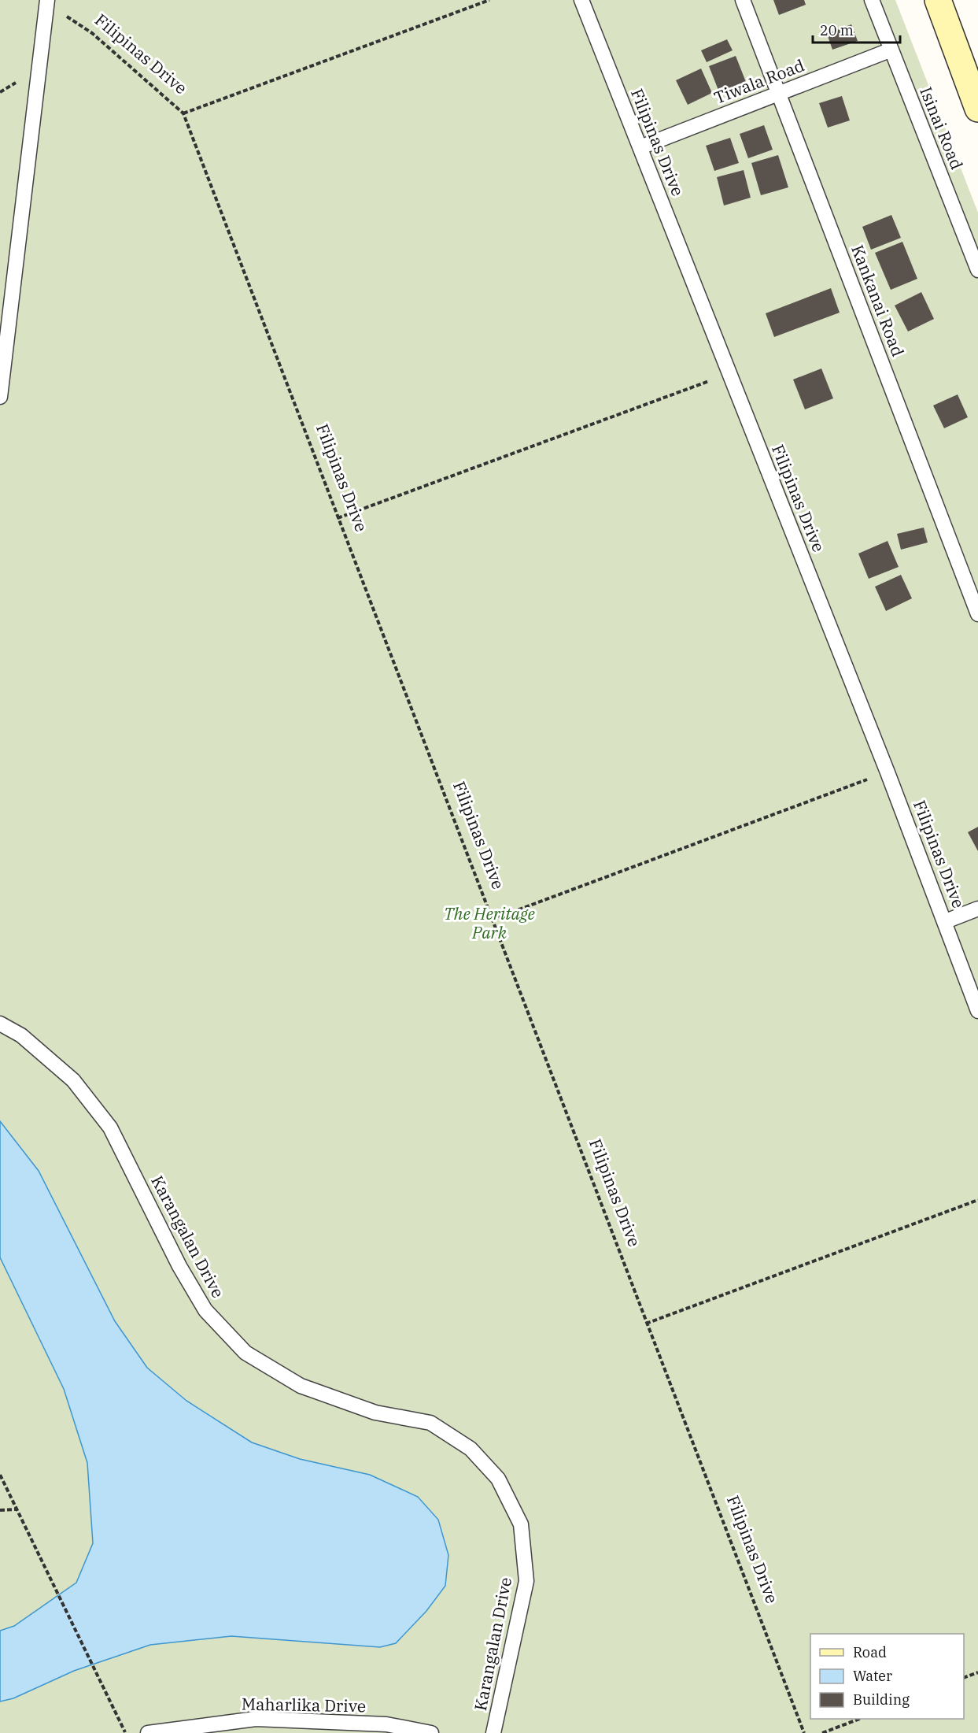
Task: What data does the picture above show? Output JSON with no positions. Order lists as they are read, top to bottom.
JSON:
{
  "streets": {
    "lane": [
      "Filipinas Drive",
      "Tiwala Road",
      "Isinai Road",
      "Kankanai Road",
      "Karangalan Drive",
      "Maharlika Drive"
    ]
  },
  "crossings": [
    ["Filipinas Drive", "Tiwala Road"],
    ["Tiwala Road", "Isinai Road"],
    ["Tiwala Road", "Kankanai Road"]
  ],
  "parks": ["The Heritage Park"],
  "legend": ["Road", "Water", "Building"],
  "scale_bar": "20 m"
}
